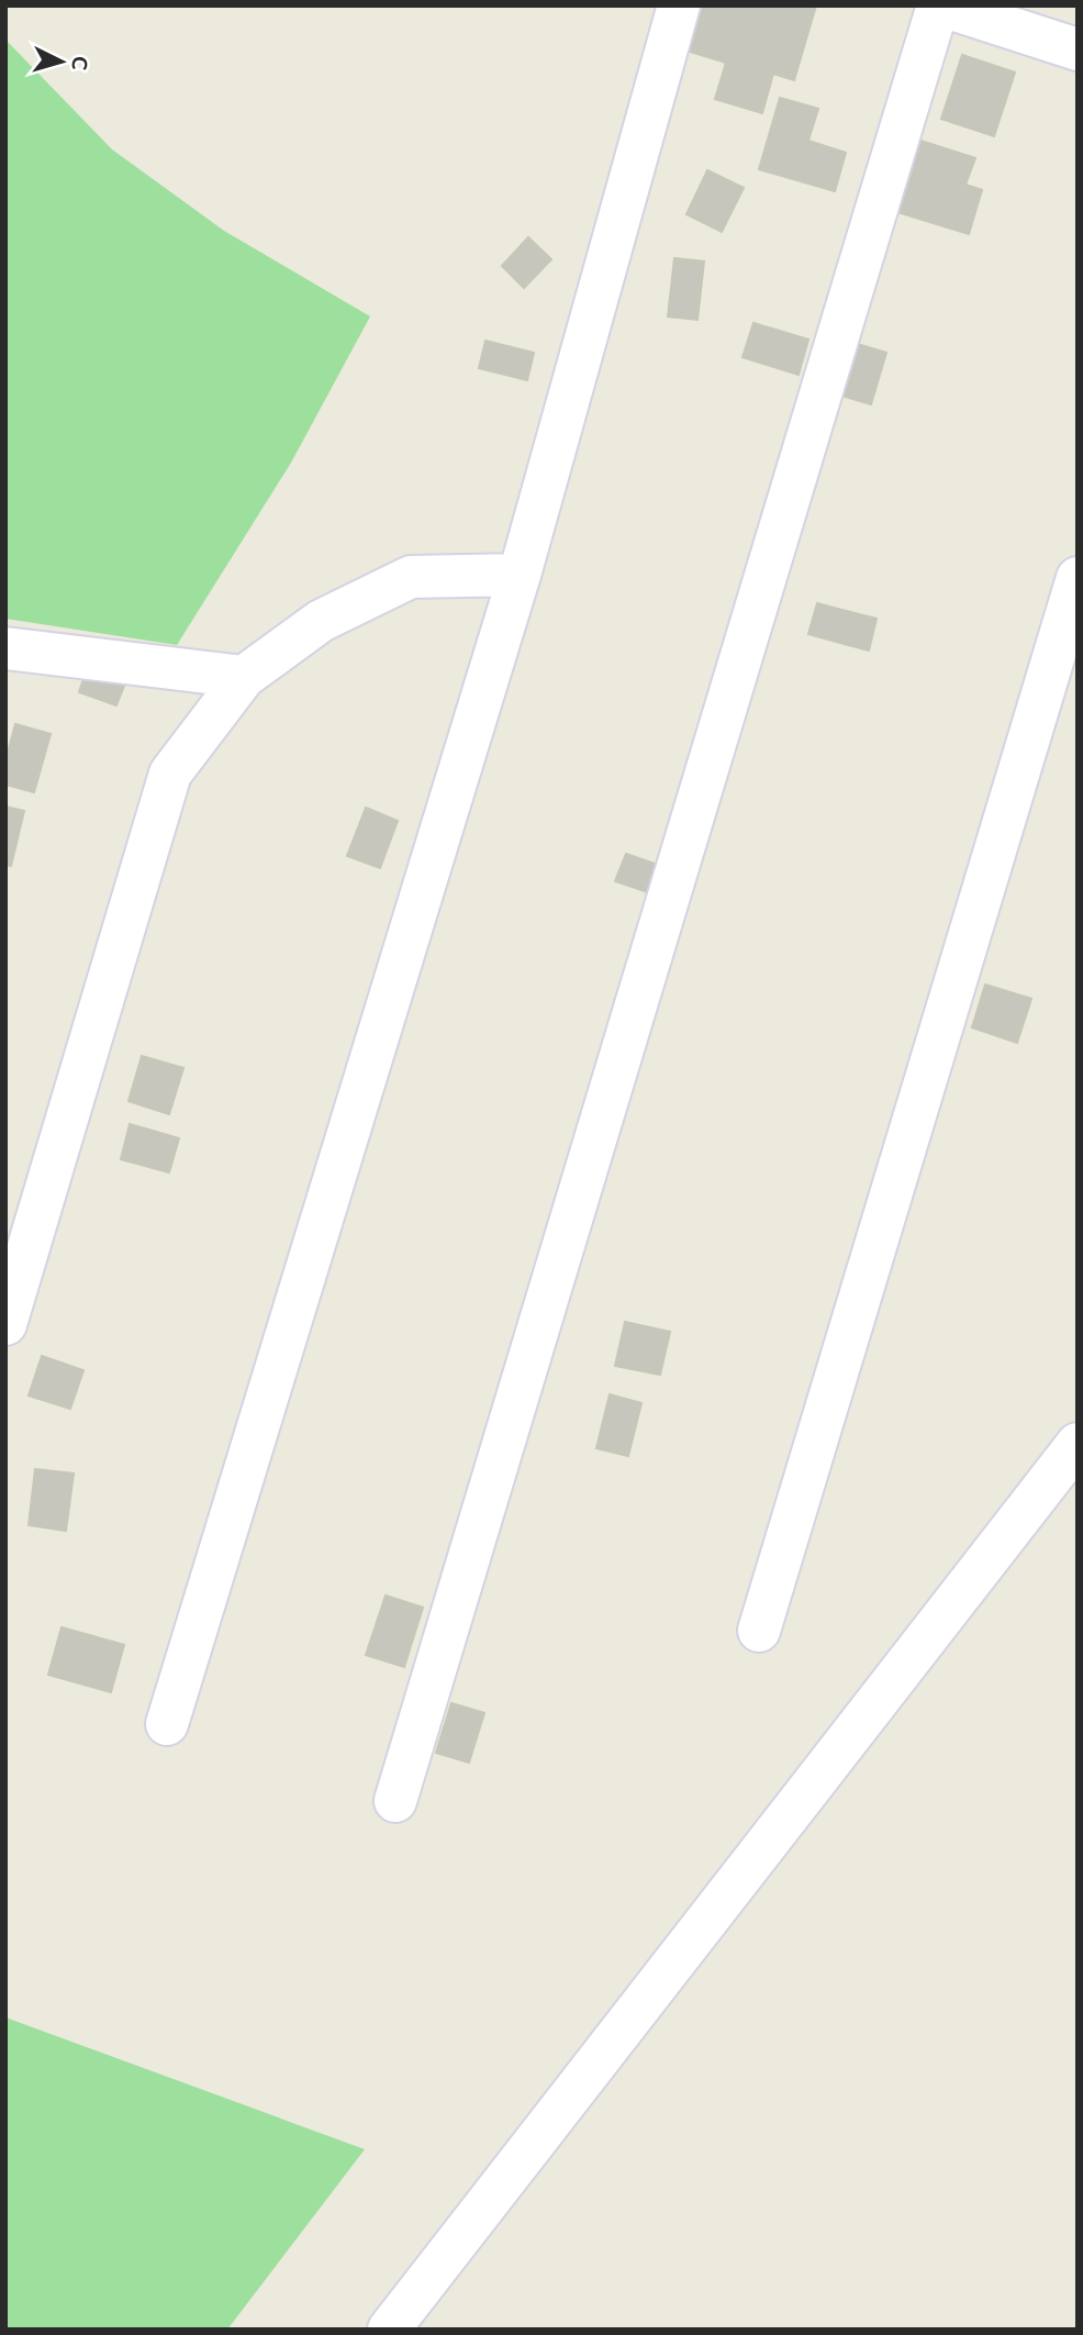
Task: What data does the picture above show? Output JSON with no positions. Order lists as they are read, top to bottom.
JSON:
{
  "north": "right"
}
